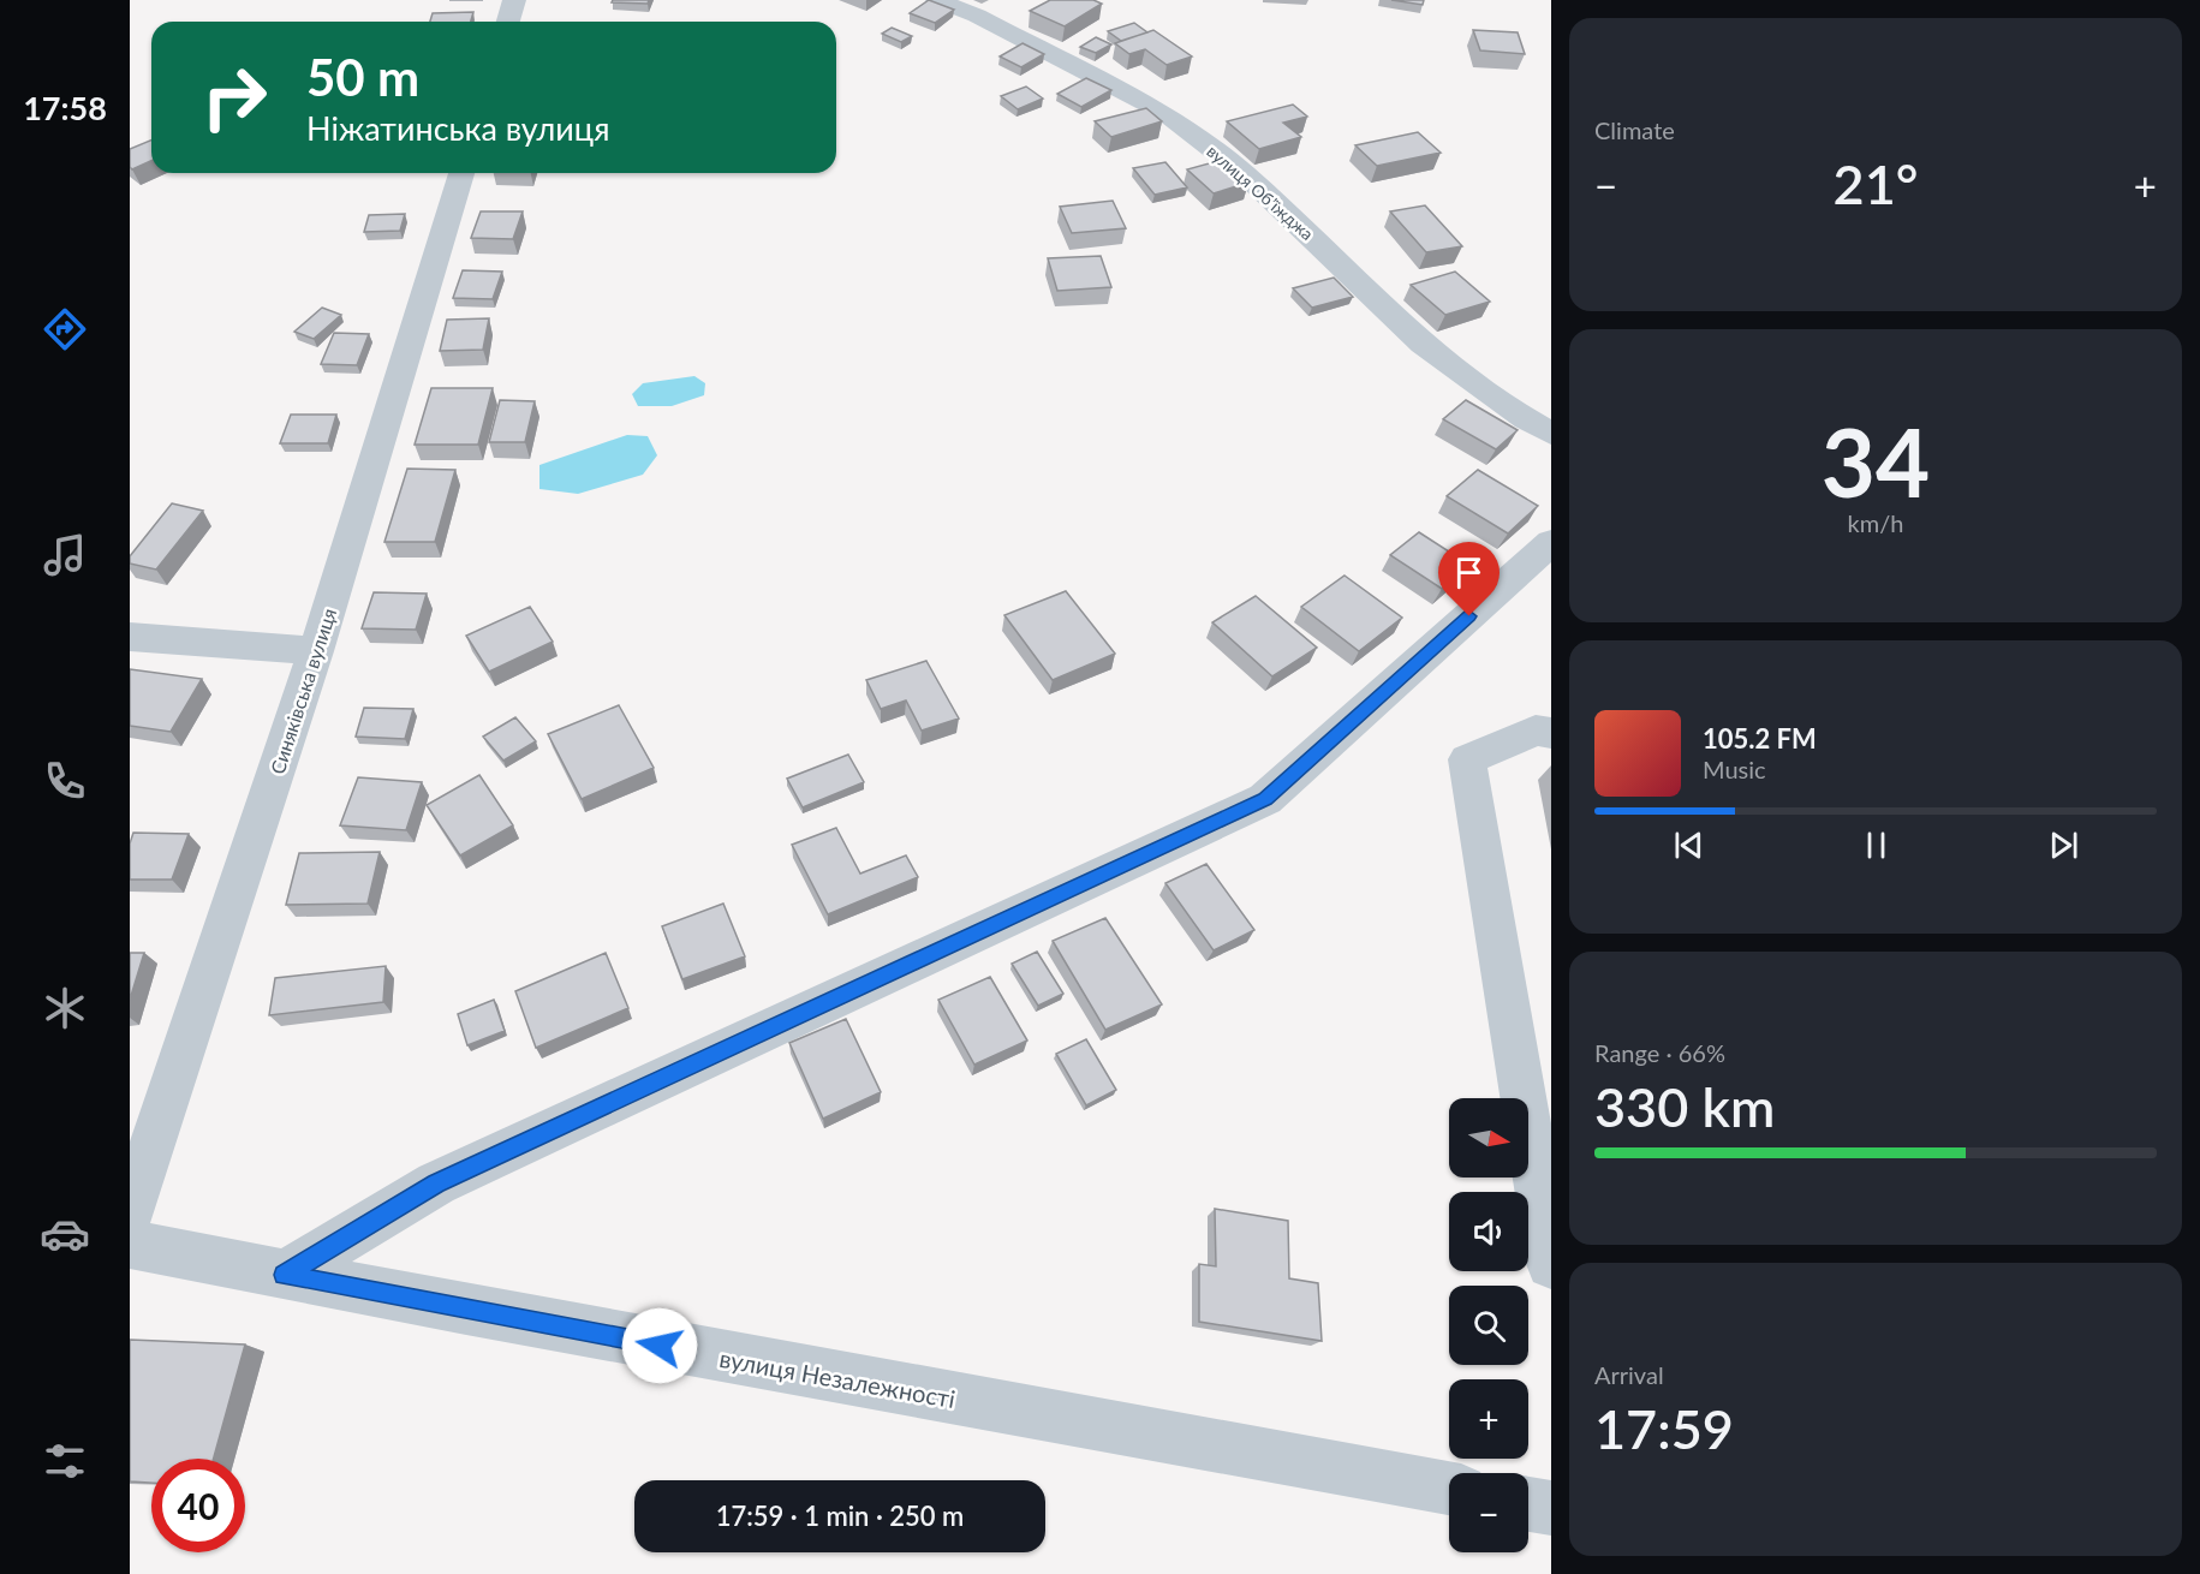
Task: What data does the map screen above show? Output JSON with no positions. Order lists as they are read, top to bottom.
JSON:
{
  "streets": {
    "street": ["вулиця Обʼїжджа", "Синяківська вулиця", "вулиця Незалежності"]
  },
  "north": "right",
  "page": {
    "tabs": "17:58",
    "tile": [
      "Climate",
      ["34", "km/h"],
      ["Range · 66%", "330 km"],
      ["Arrival", "17:59"]
    ],
    "turn": ["50 m", "Ніжатинська вулиця"],
    "heat": ["−", "21°", "+"],
    "song": ["105.2 FM", "Music"],
    "map_buttons": ["+", "−"],
    "limit": "40",
    "trip": "17:59 · 1 min · 250 m"
  }
}
